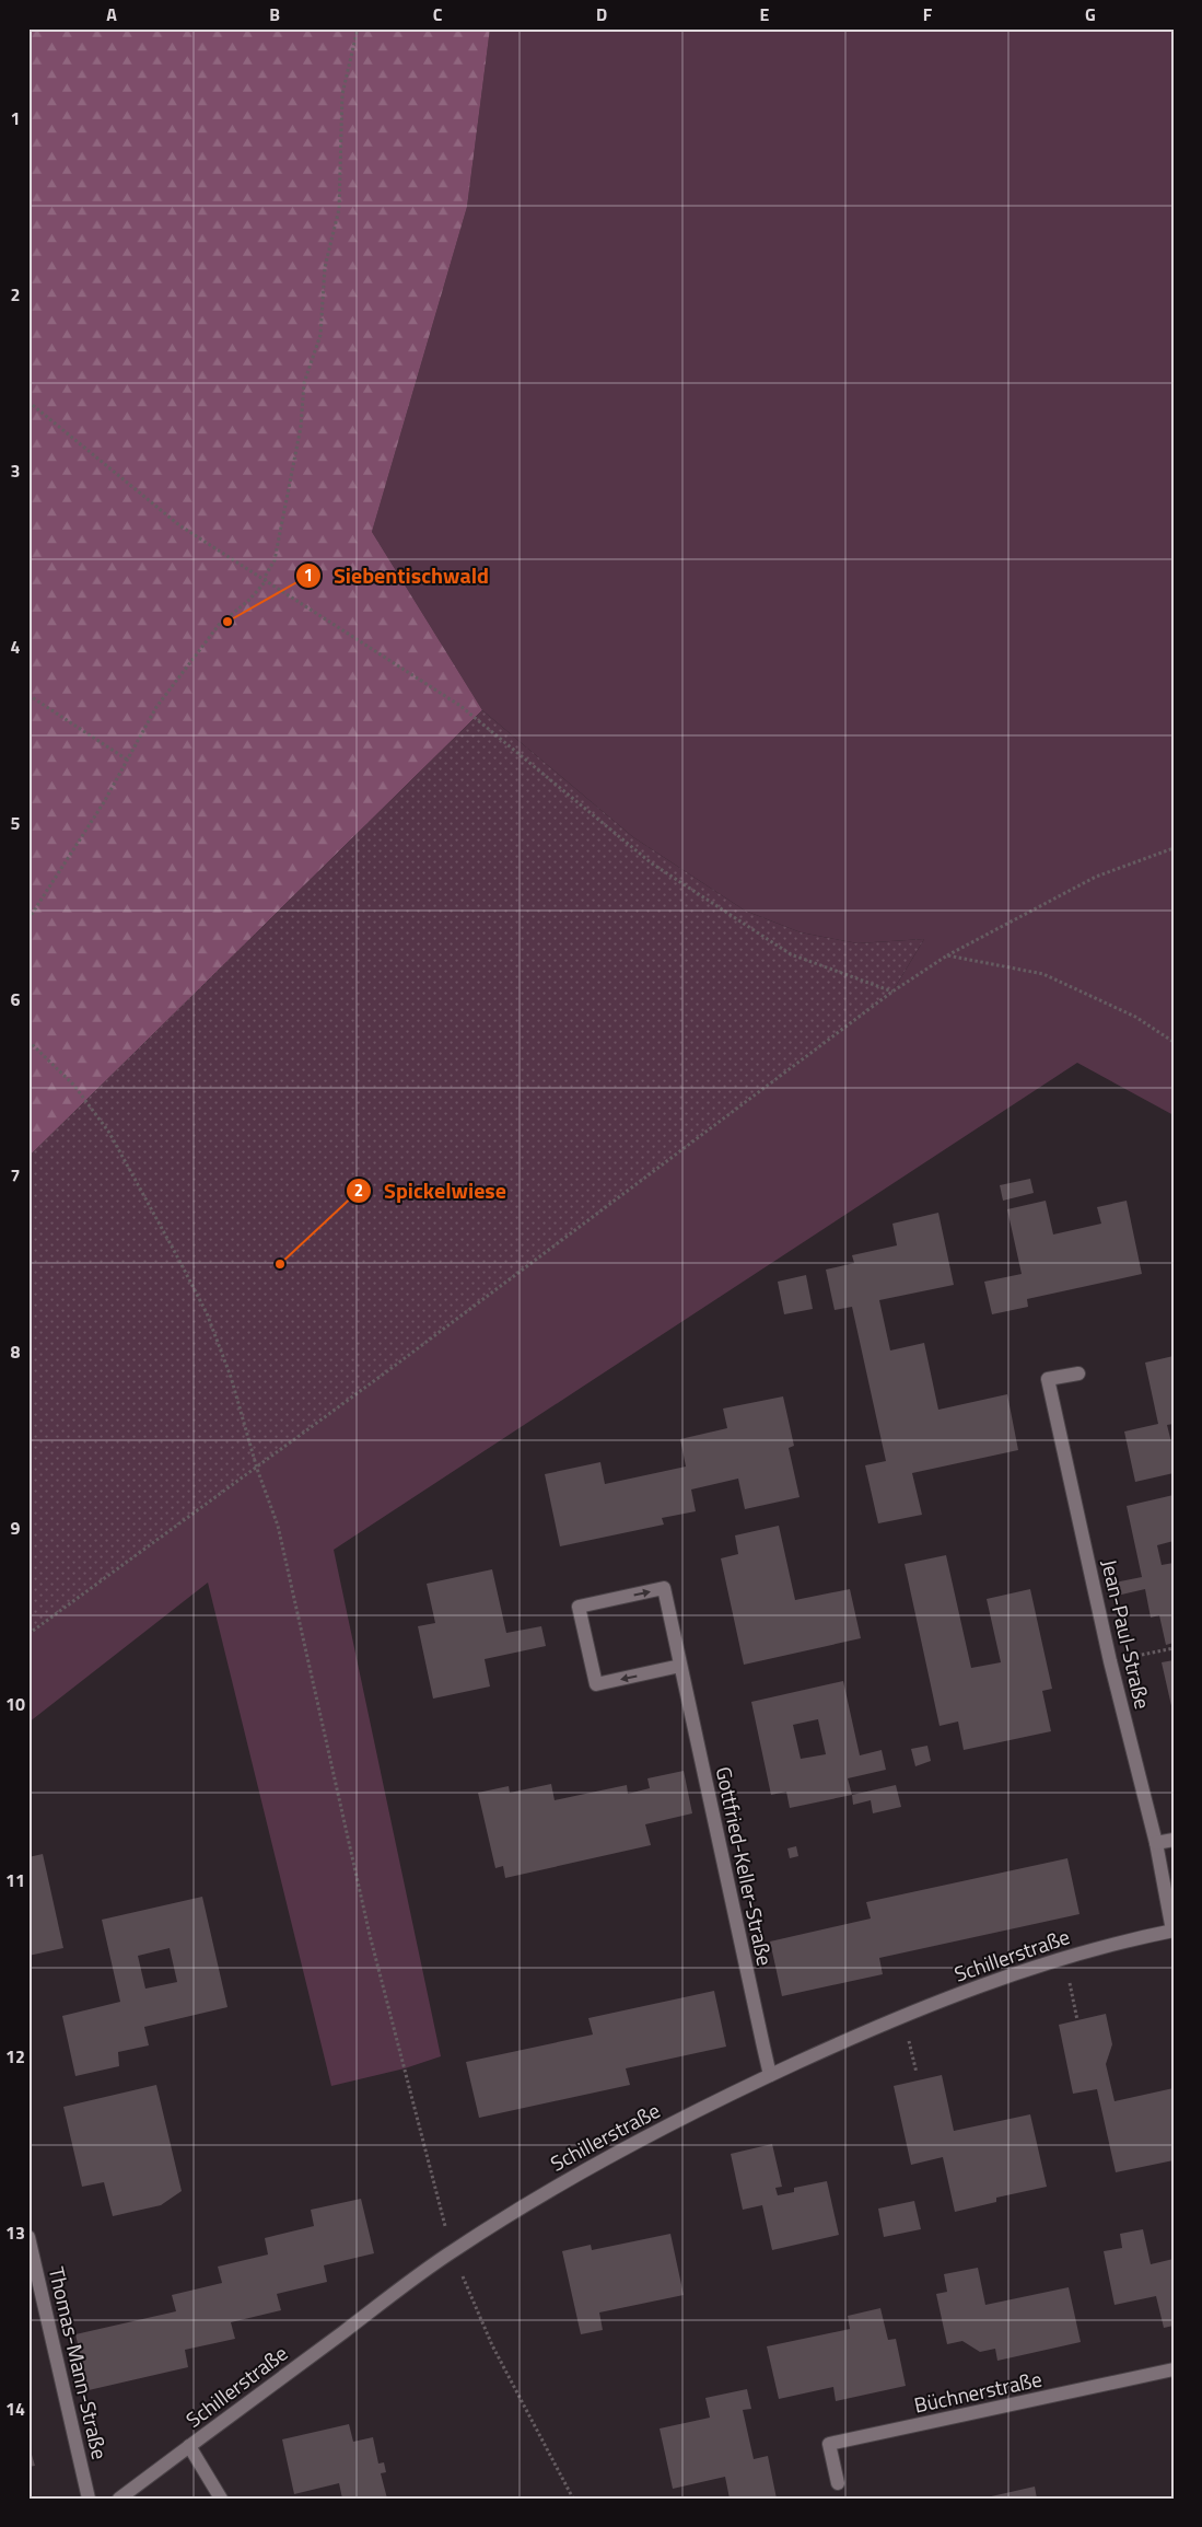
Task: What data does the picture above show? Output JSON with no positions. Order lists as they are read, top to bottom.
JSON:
{
  "streets": {
    "street": [
      "Jean-Paul-Straße",
      "Gottfried-Keller-Straße",
      "Schillerstraße",
      "Thomas-Mann-Straße",
      "Büchnerstraße"
    ]
  },
  "crossings": [
    ["Jean-Paul-Straße", "Schillerstraße"],
    ["Gottfried-Keller-Straße", "Schillerstraße"]
  ],
  "places": ["Siebentischwald", "Spickelwiese"],
  "grid": {
    "columns": [
      "A",
      "B",
      "C",
      "D",
      "E",
      "F",
      "G"
    ],
    "rows": [
      "1",
      "2",
      "3",
      "4",
      "5",
      "6",
      "7",
      "8",
      "9",
      "10",
      "11",
      "12",
      "13",
      "14"
    ]
  }
}
